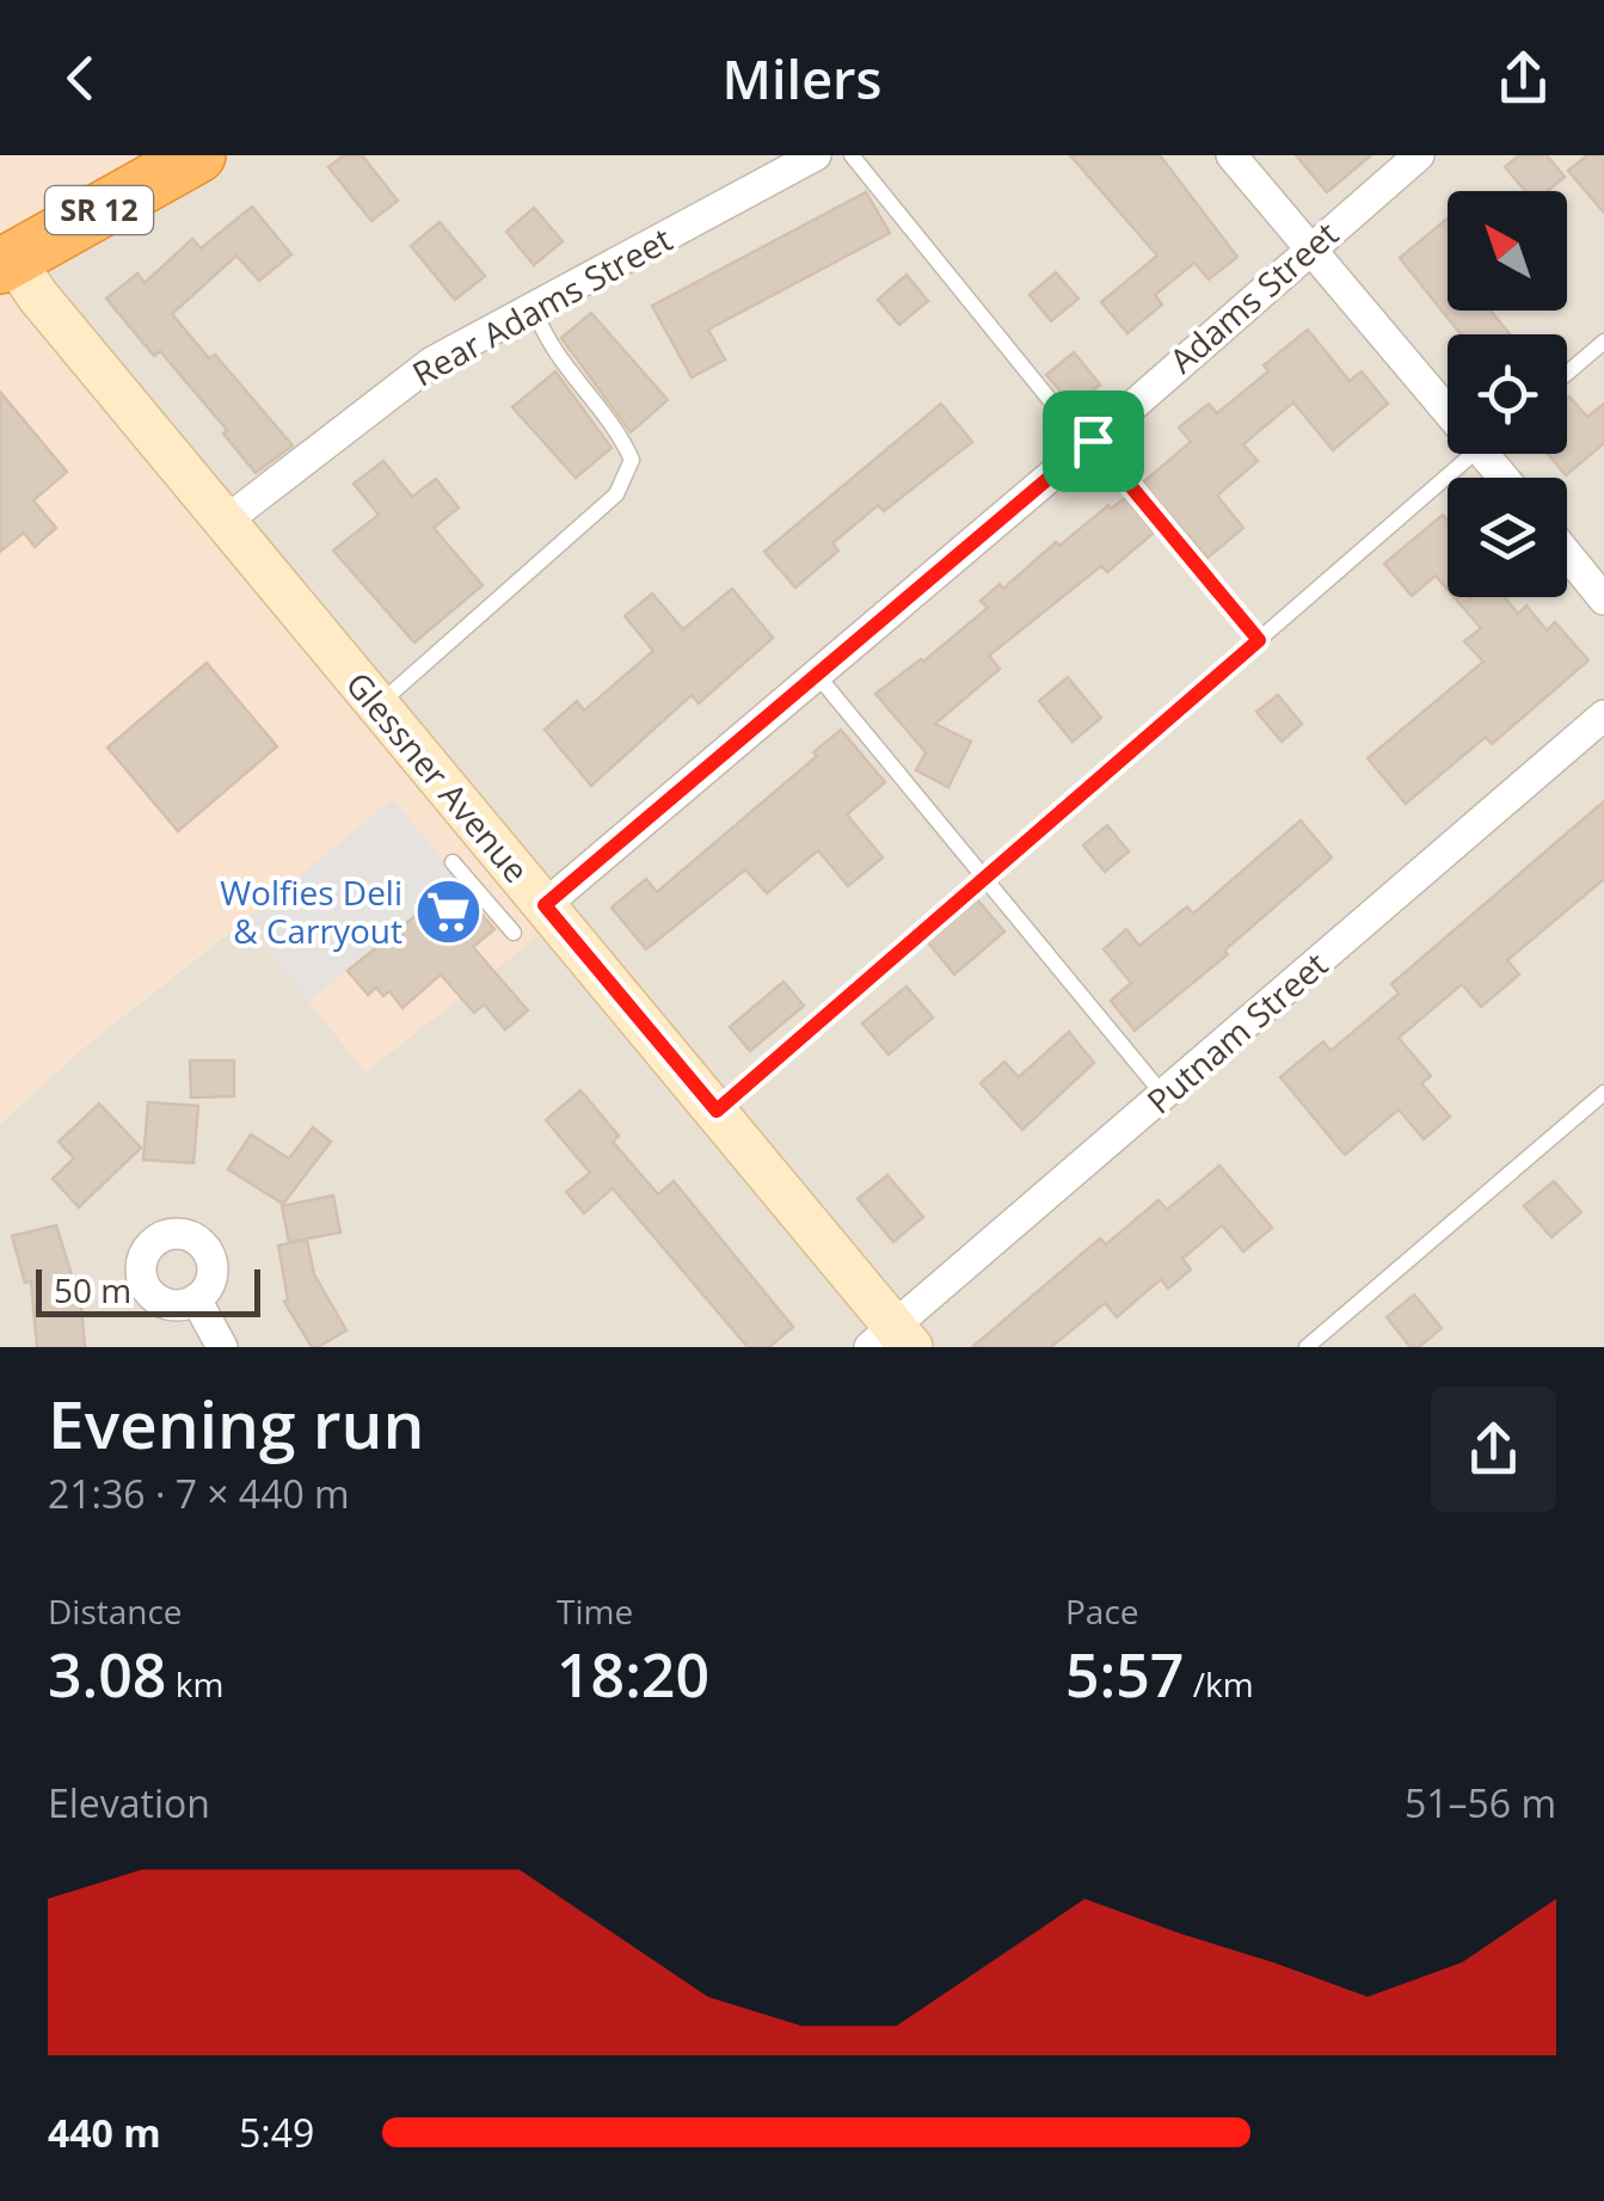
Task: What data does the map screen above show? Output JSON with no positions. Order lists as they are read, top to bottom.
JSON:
{
  "streets": {
    "highway": ["SR 12"],
    "street": [
      "Adams Street",
      "Rear Adams Street",
      "Glessner Avenue",
      "Putnam Street"
    ]
  },
  "crossings": [
    ["SR 12", "Glessner Avenue"],
    ["Adams Street", "Glessner Avenue"],
    ["Rear Adams Street", "Glessner Avenue"],
    ["Glessner Avenue", "Putnam Street"]
  ],
  "places": {
    "supermarket": ["Wolfies Deli & Carryout"]
  },
  "scale_bar": "50 m",
  "north": "top left",
  "page": {
    "header": "Milers",
    "scale": "50 m",
    "heading": ["Evening run", "21:36 · 7 × 440 m"],
    "stats": [
      ["Distance", "3.08 km"],
      ["Time", "18:20"],
      ["Pace", "5:57 /km"]
    ],
    "chart": ["Elevation", "51–56 m"],
    "list": [
      {
        "name": "440 m",
        "note": "5:49"
      }
    ]
  }
}
